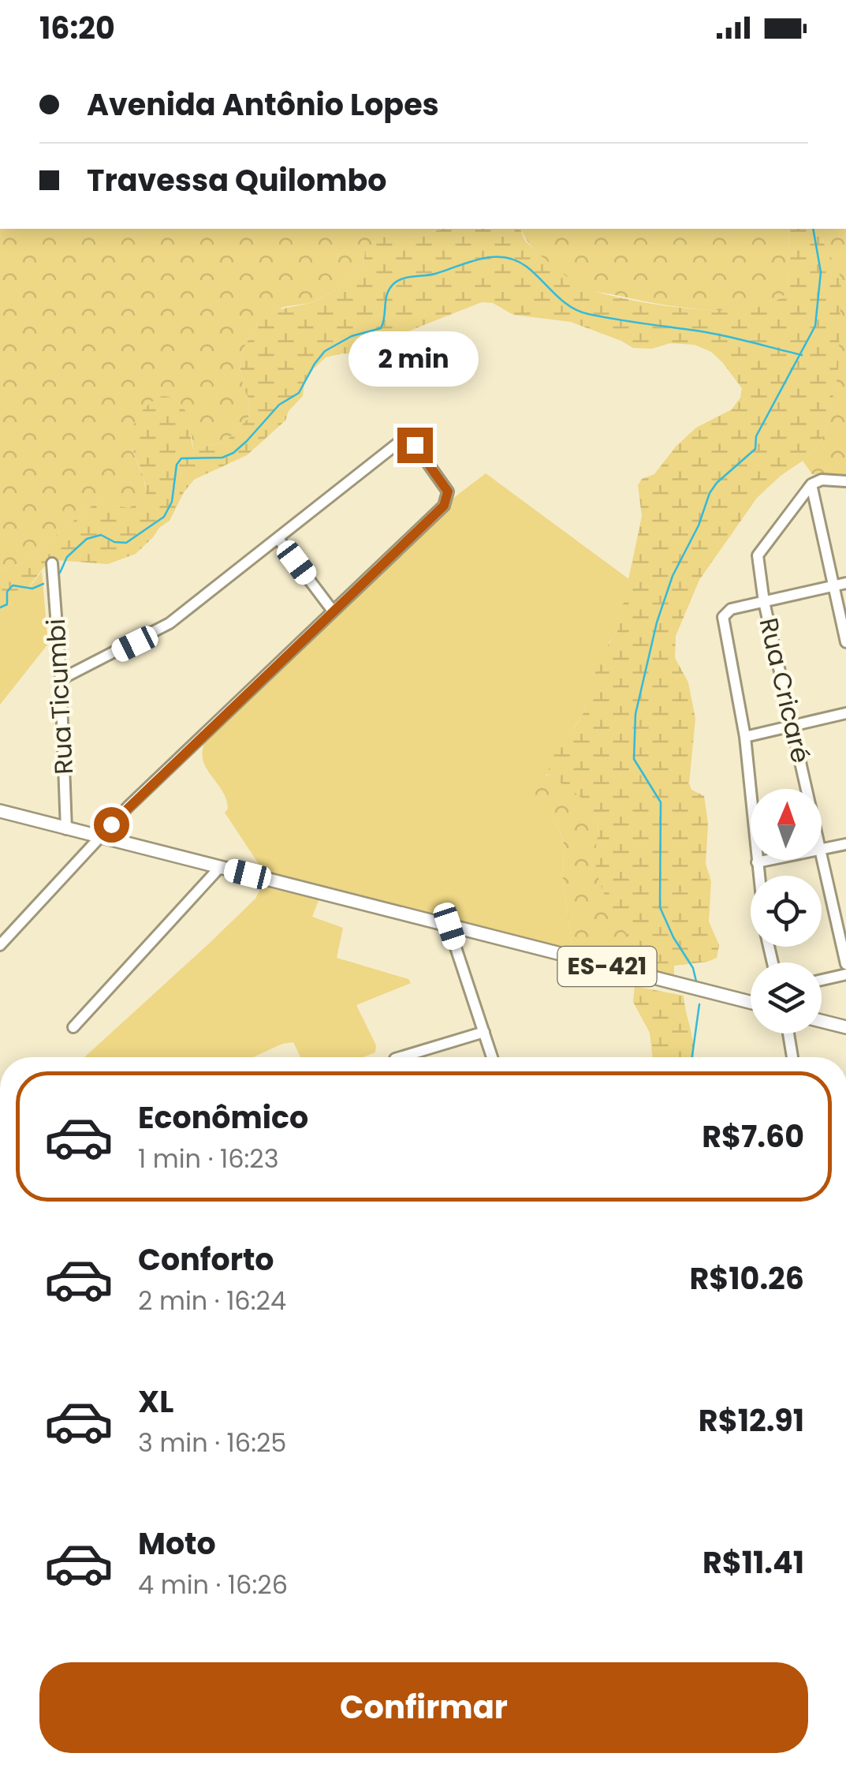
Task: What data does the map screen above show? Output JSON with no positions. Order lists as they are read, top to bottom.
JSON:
{
  "streets": {
    "main road": ["ES-421"],
    "street": ["Rua Cricaré", "Rua Ticumbi"]
  },
  "crossings": [
    ["Rua Ticumbi", "ES-421"]
  ],
  "north": "top",
  "page": {
    "status": "16:20",
    "banner": ["Avenida Antônio Lopes", "Travessa Quilombo"],
    "bubble": "2 min",
    "list": [
      {
        "name": "Econômico",
        "note": "1 min · 16:23",
        "value": "R$7.60"
      },
      {
        "name": "Conforto",
        "note": "2 min · 16:24",
        "value": "R$10.26"
      },
      {
        "name": "XL",
        "note": "3 min · 16:25",
        "value": "R$12.91"
      },
      {
        "name": "Moto",
        "note": "4 min · 16:26",
        "value": "R$11.41"
      }
    ],
    "buttons": "Confirmar"
  }
}
